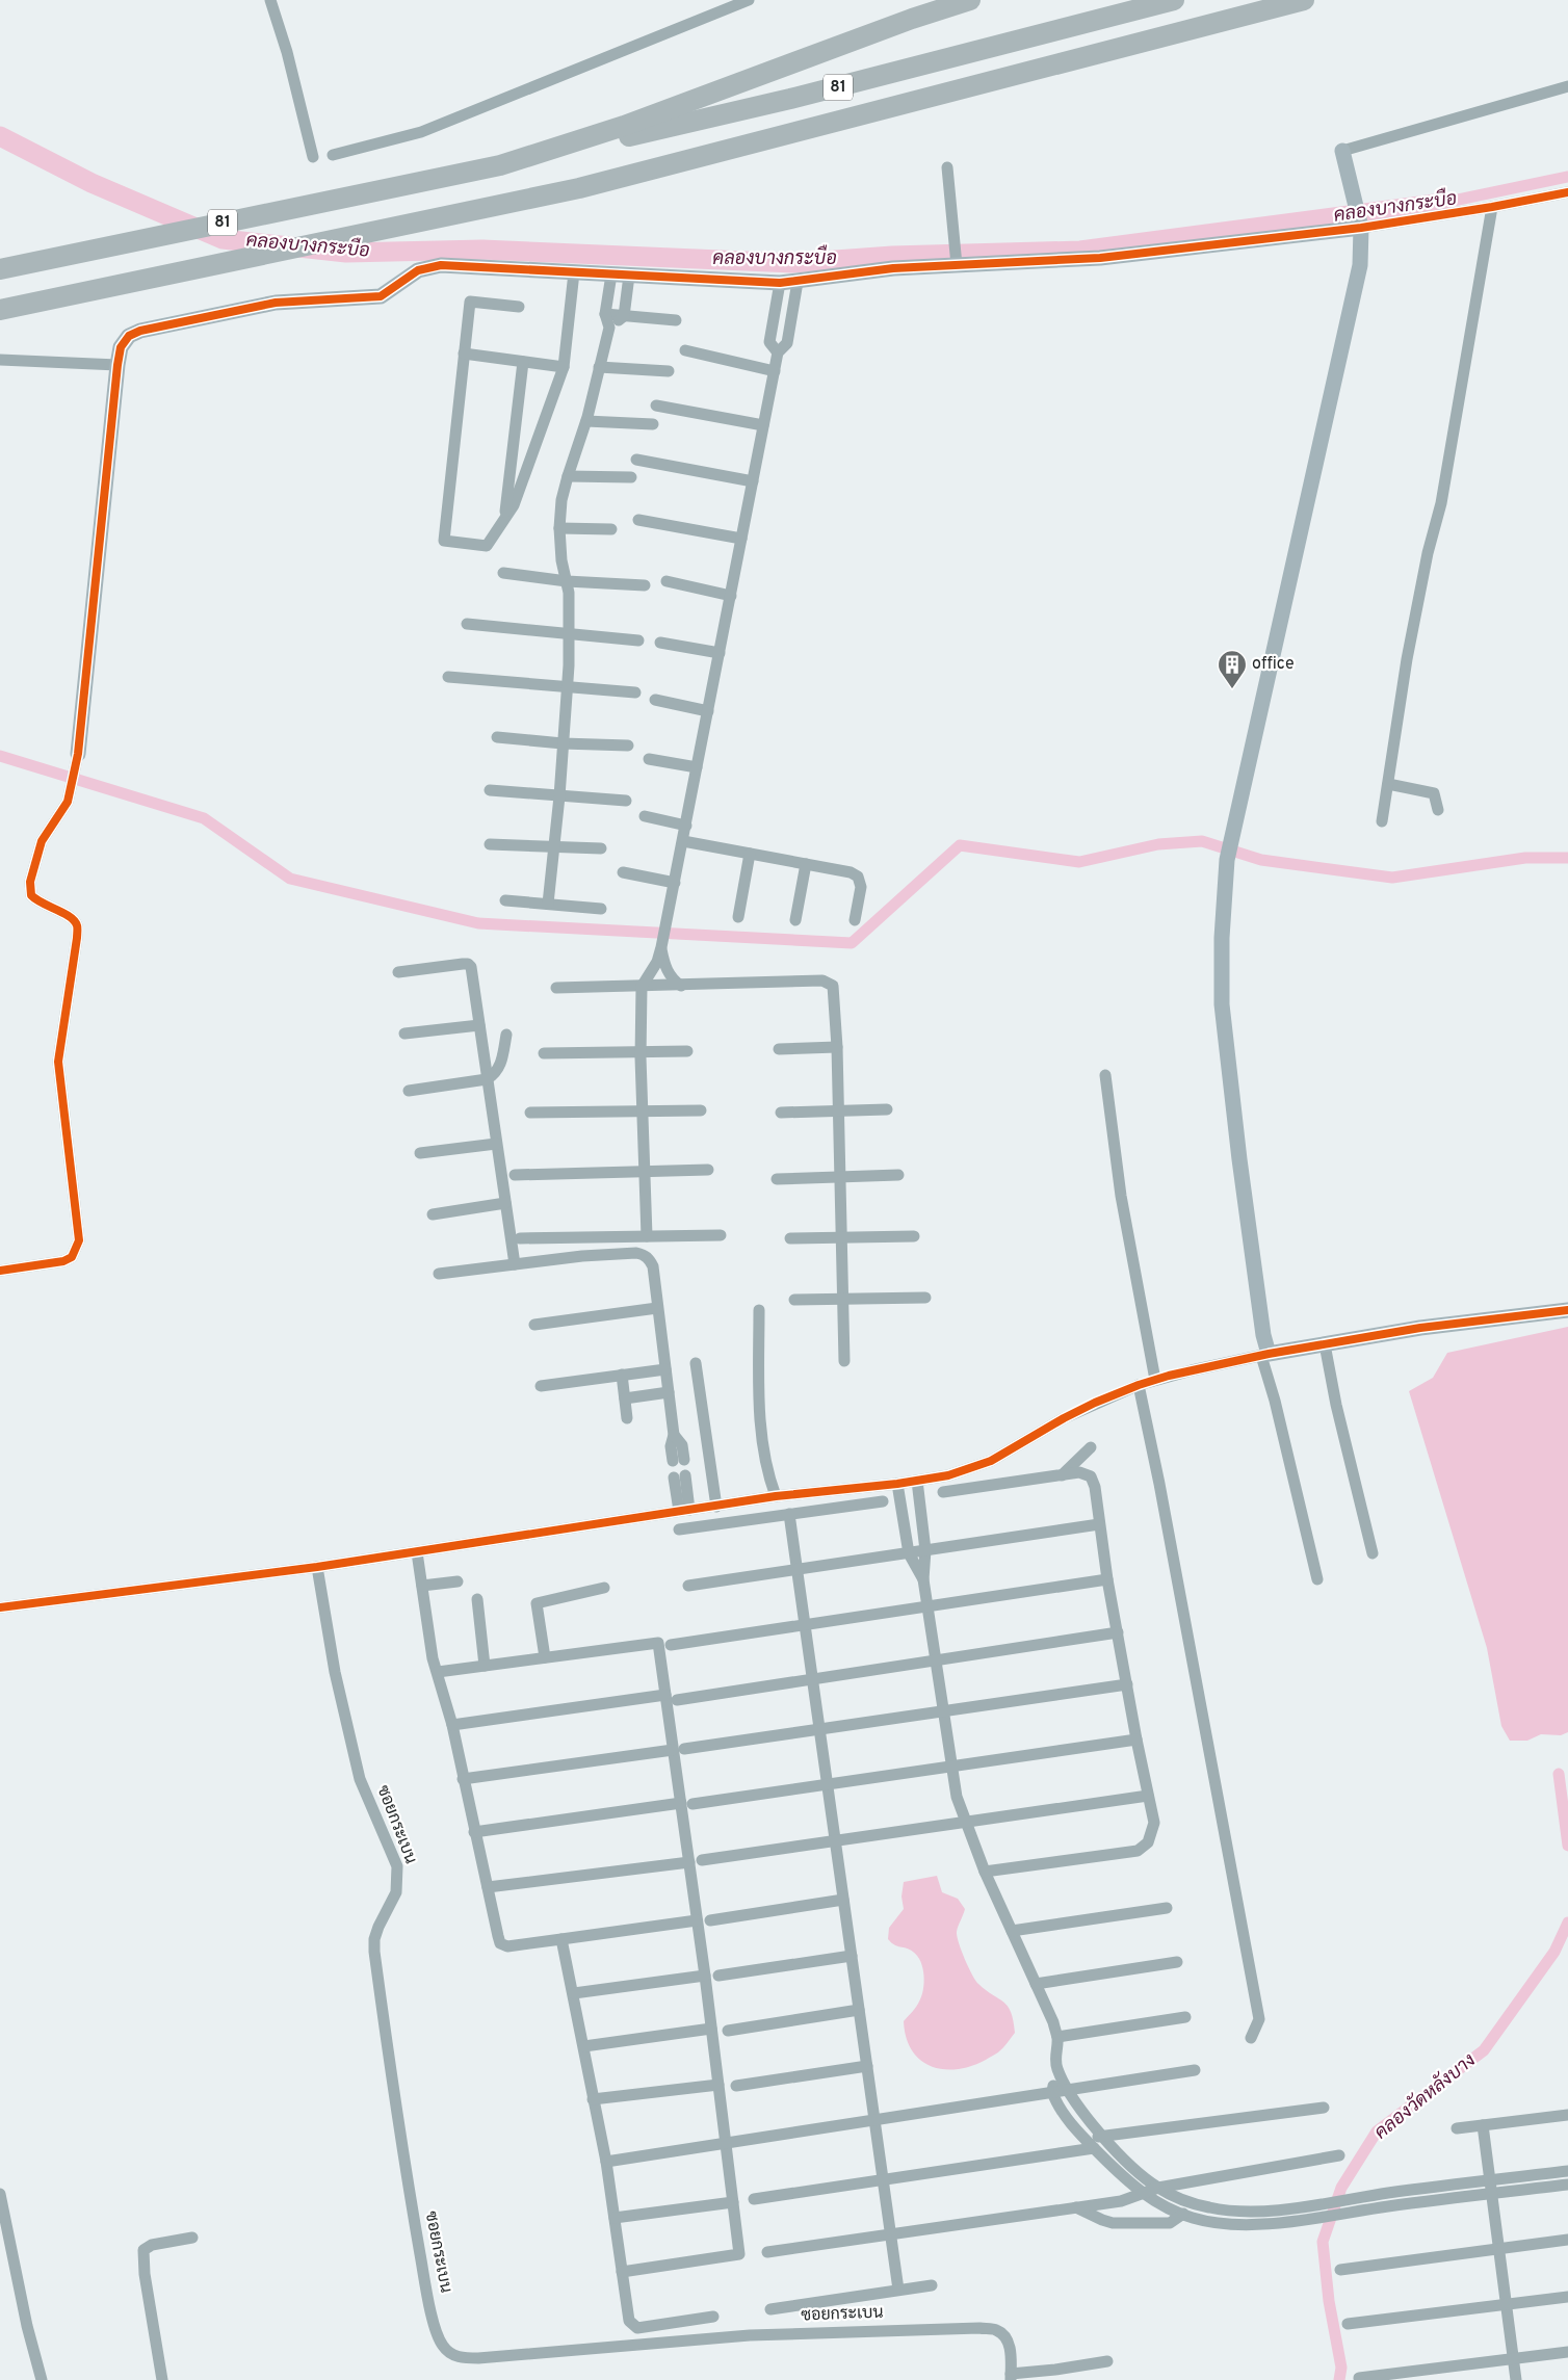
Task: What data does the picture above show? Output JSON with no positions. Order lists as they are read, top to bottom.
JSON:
{
  "streets": {
    "highway": ["81"],
    "street": ["ซอยกระเบน"]
  },
  "water": ["คลองบางกระบือ", "คลองวัดหลังบาง"],
  "places": {
    "building": ["office"]
  }
}
